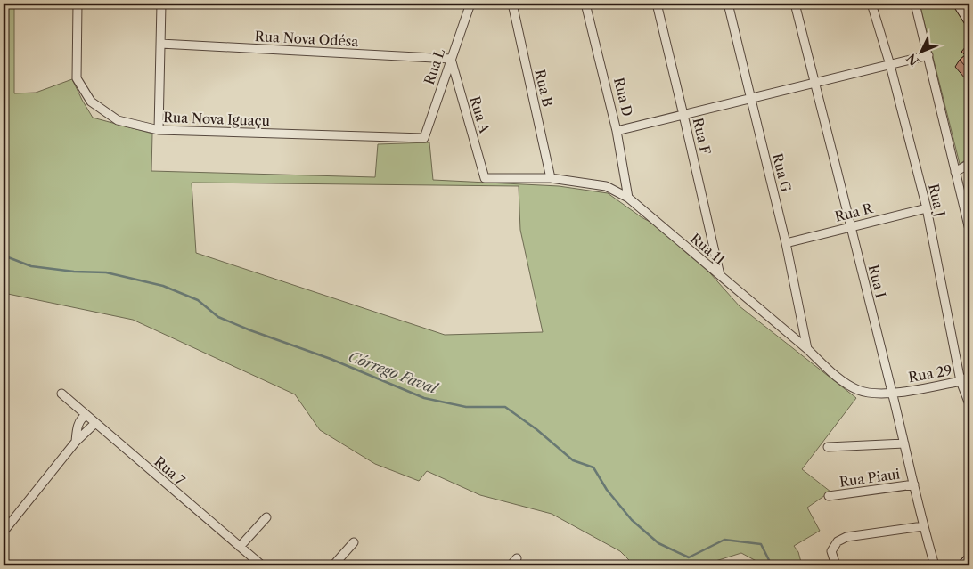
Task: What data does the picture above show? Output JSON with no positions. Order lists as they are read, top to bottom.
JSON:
{
  "streets": {
    "street": [
      "Rua Nova Odésa",
      "Rua L",
      "Rua B",
      "Rua D",
      "Rua A",
      "Rua Nova Iguaçu",
      "Rua F",
      "Rua G",
      "Rua J",
      "Rua R",
      "Rua 11",
      "Rua I",
      "Rua 29",
      "Rua 7",
      "Rua Piaui"
    ]
  },
  "crossings": [
    ["Rua Nova Odésa", "Rua L"],
    ["Rua Nova Odésa", "Rua A"],
    ["Rua L", "Rua A"],
    ["Rua L", "Rua Nova Iguaçu"],
    ["Rua B", "Rua 11"],
    ["Rua D", "Rua 11"],
    ["Rua A", "Rua 11"],
    ["Rua F", "Rua 11"],
    ["Rua G", "Rua R"],
    ["Rua G", "Rua 11"],
    ["Rua J", "Rua R"],
    ["Rua J", "Rua 29"],
    ["Rua R", "Rua I"],
    ["Rua 11", "Rua I"],
    ["Rua 11", "Rua 29"],
    ["Rua I", "Rua 29"],
    ["Rua I", "Rua Piaui"]
  ],
  "water": ["Córrego Faval"],
  "north": "bottom left"
}
